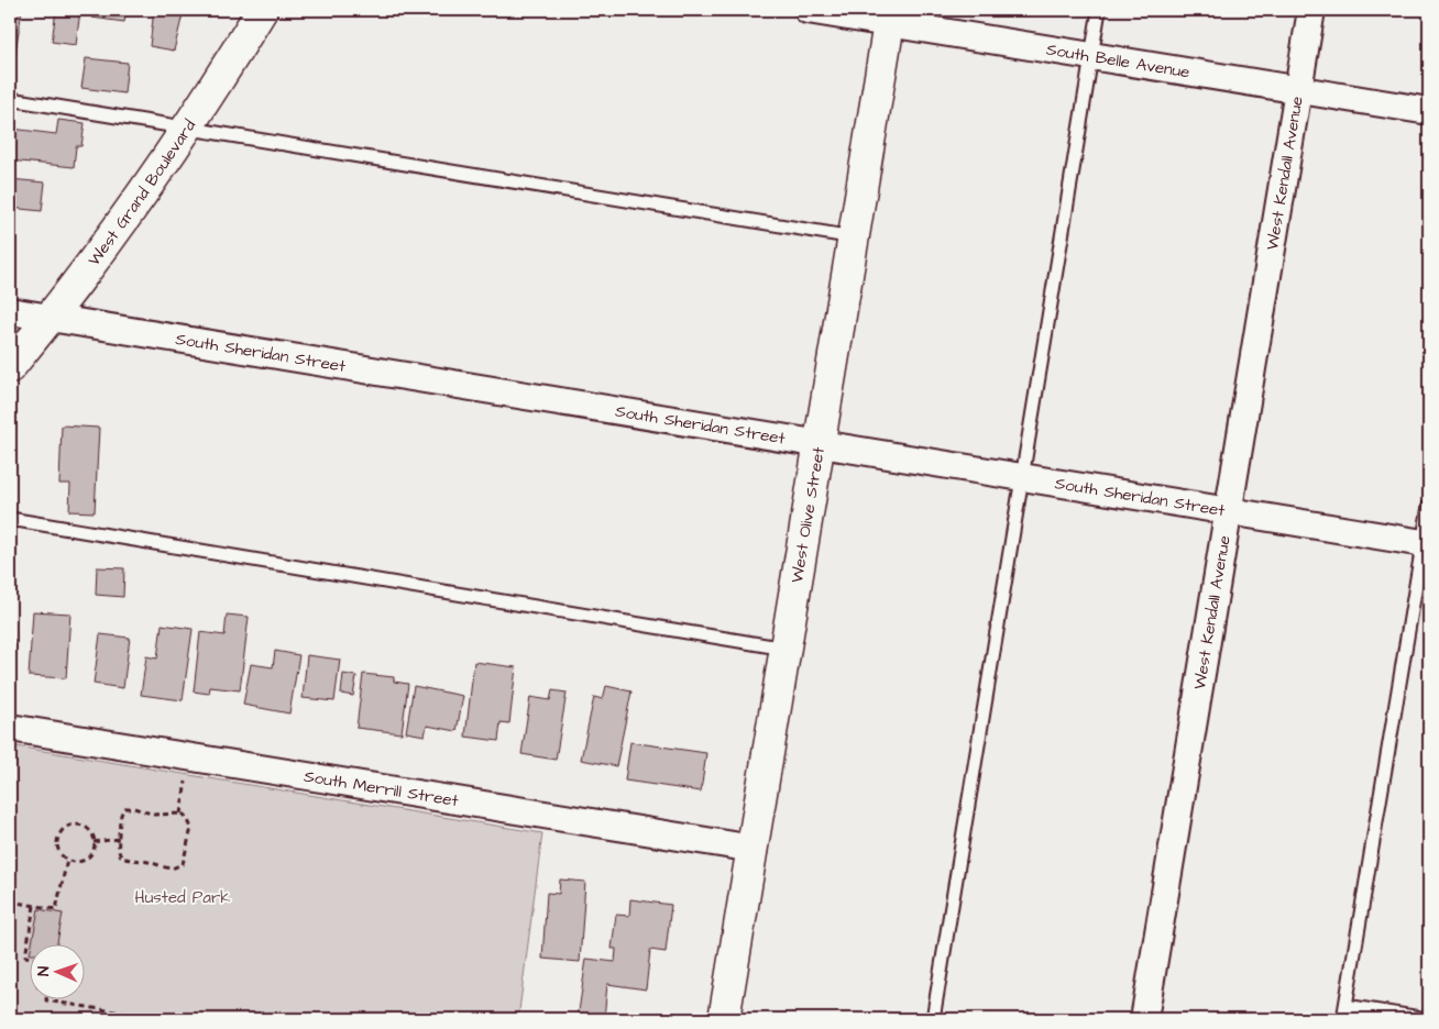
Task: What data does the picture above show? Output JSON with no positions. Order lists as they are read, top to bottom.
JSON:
{
  "streets": {
    "street": [
      "South Belle Avenue",
      "West Kendall Avenue",
      "West Grand Boulevard",
      "South Sheridan Street",
      "West Olive Street",
      "South Merrill Street"
    ]
  },
  "crossings": [
    ["South Belle Avenue", "West Kendall Avenue"],
    ["South Belle Avenue", "West Olive Street"],
    ["West Kendall Avenue", "South Sheridan Street"],
    ["West Grand Boulevard", "South Sheridan Street"],
    ["South Sheridan Street", "West Olive Street"],
    ["West Olive Street", "South Merrill Street"]
  ],
  "parks": ["Husted Park"],
  "north": "left"
}
